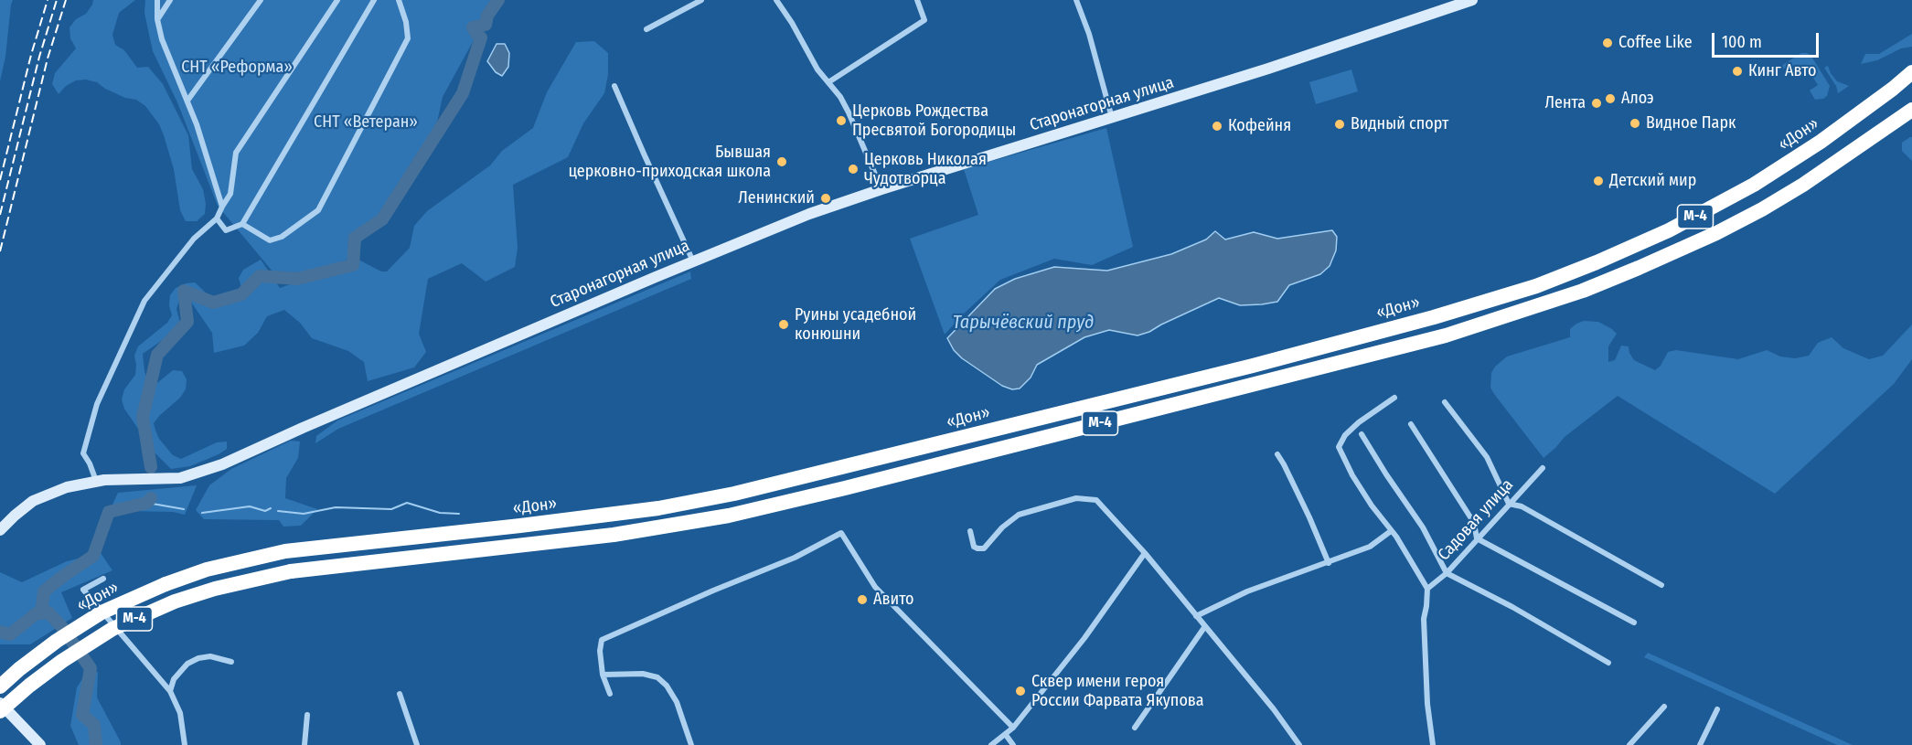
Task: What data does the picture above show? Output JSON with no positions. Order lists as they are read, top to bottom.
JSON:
{
  "streets": {
    "highway": ["«Дон»", "М-4"],
    "main road": ["Старонагорная улица"],
    "street": ["Садовая улица"]
  },
  "water": ["Тарычёвский пруд"],
  "parks": ["СНТ «Реформа»", "СНТ «Ветеран»"],
  "places": [
    "Coffee Like",
    "Кинг Авто",
    "Алоэ",
    "Лента",
    "Церковь Рождества Пресвятой Богородицы",
    "Видное Парк",
    "Видный спорт",
    "Кофейня",
    "Бывшая церковно-приходская школа",
    "Церковь Николая Чудотворца",
    "Детский мир",
    "Ленинский",
    "Руины усадебной конюшни",
    "Авито",
    "Сквер имени героя России Фарвата Якупова"
  ],
  "scale_bar": "100 m"
}
